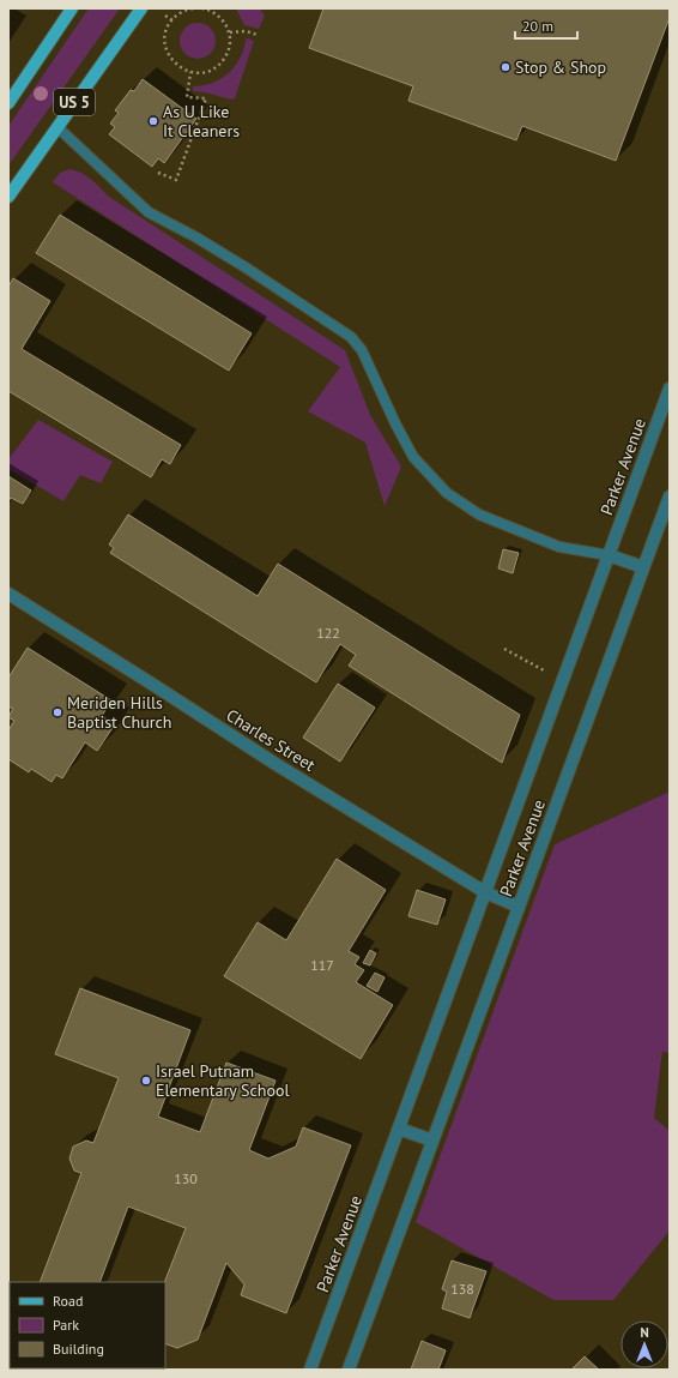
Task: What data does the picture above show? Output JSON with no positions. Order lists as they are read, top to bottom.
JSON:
{
  "streets": {
    "main road": ["US 5"],
    "street": ["Parker Avenue", "Charles Street"]
  },
  "crossings": [
    ["Parker Avenue", "Charles Street"]
  ],
  "places": [
    "Stop & Shop",
    "As U Like It Cleaners",
    "Meriden Hills Baptist Church",
    "Israel Putnam Elementary School"
  ],
  "house_numbers": [
    "122",
    "117",
    "130",
    "138"
  ],
  "legend": ["Road", "Park", "Building"],
  "scale_bar": "20 m",
  "north": "top"
}
